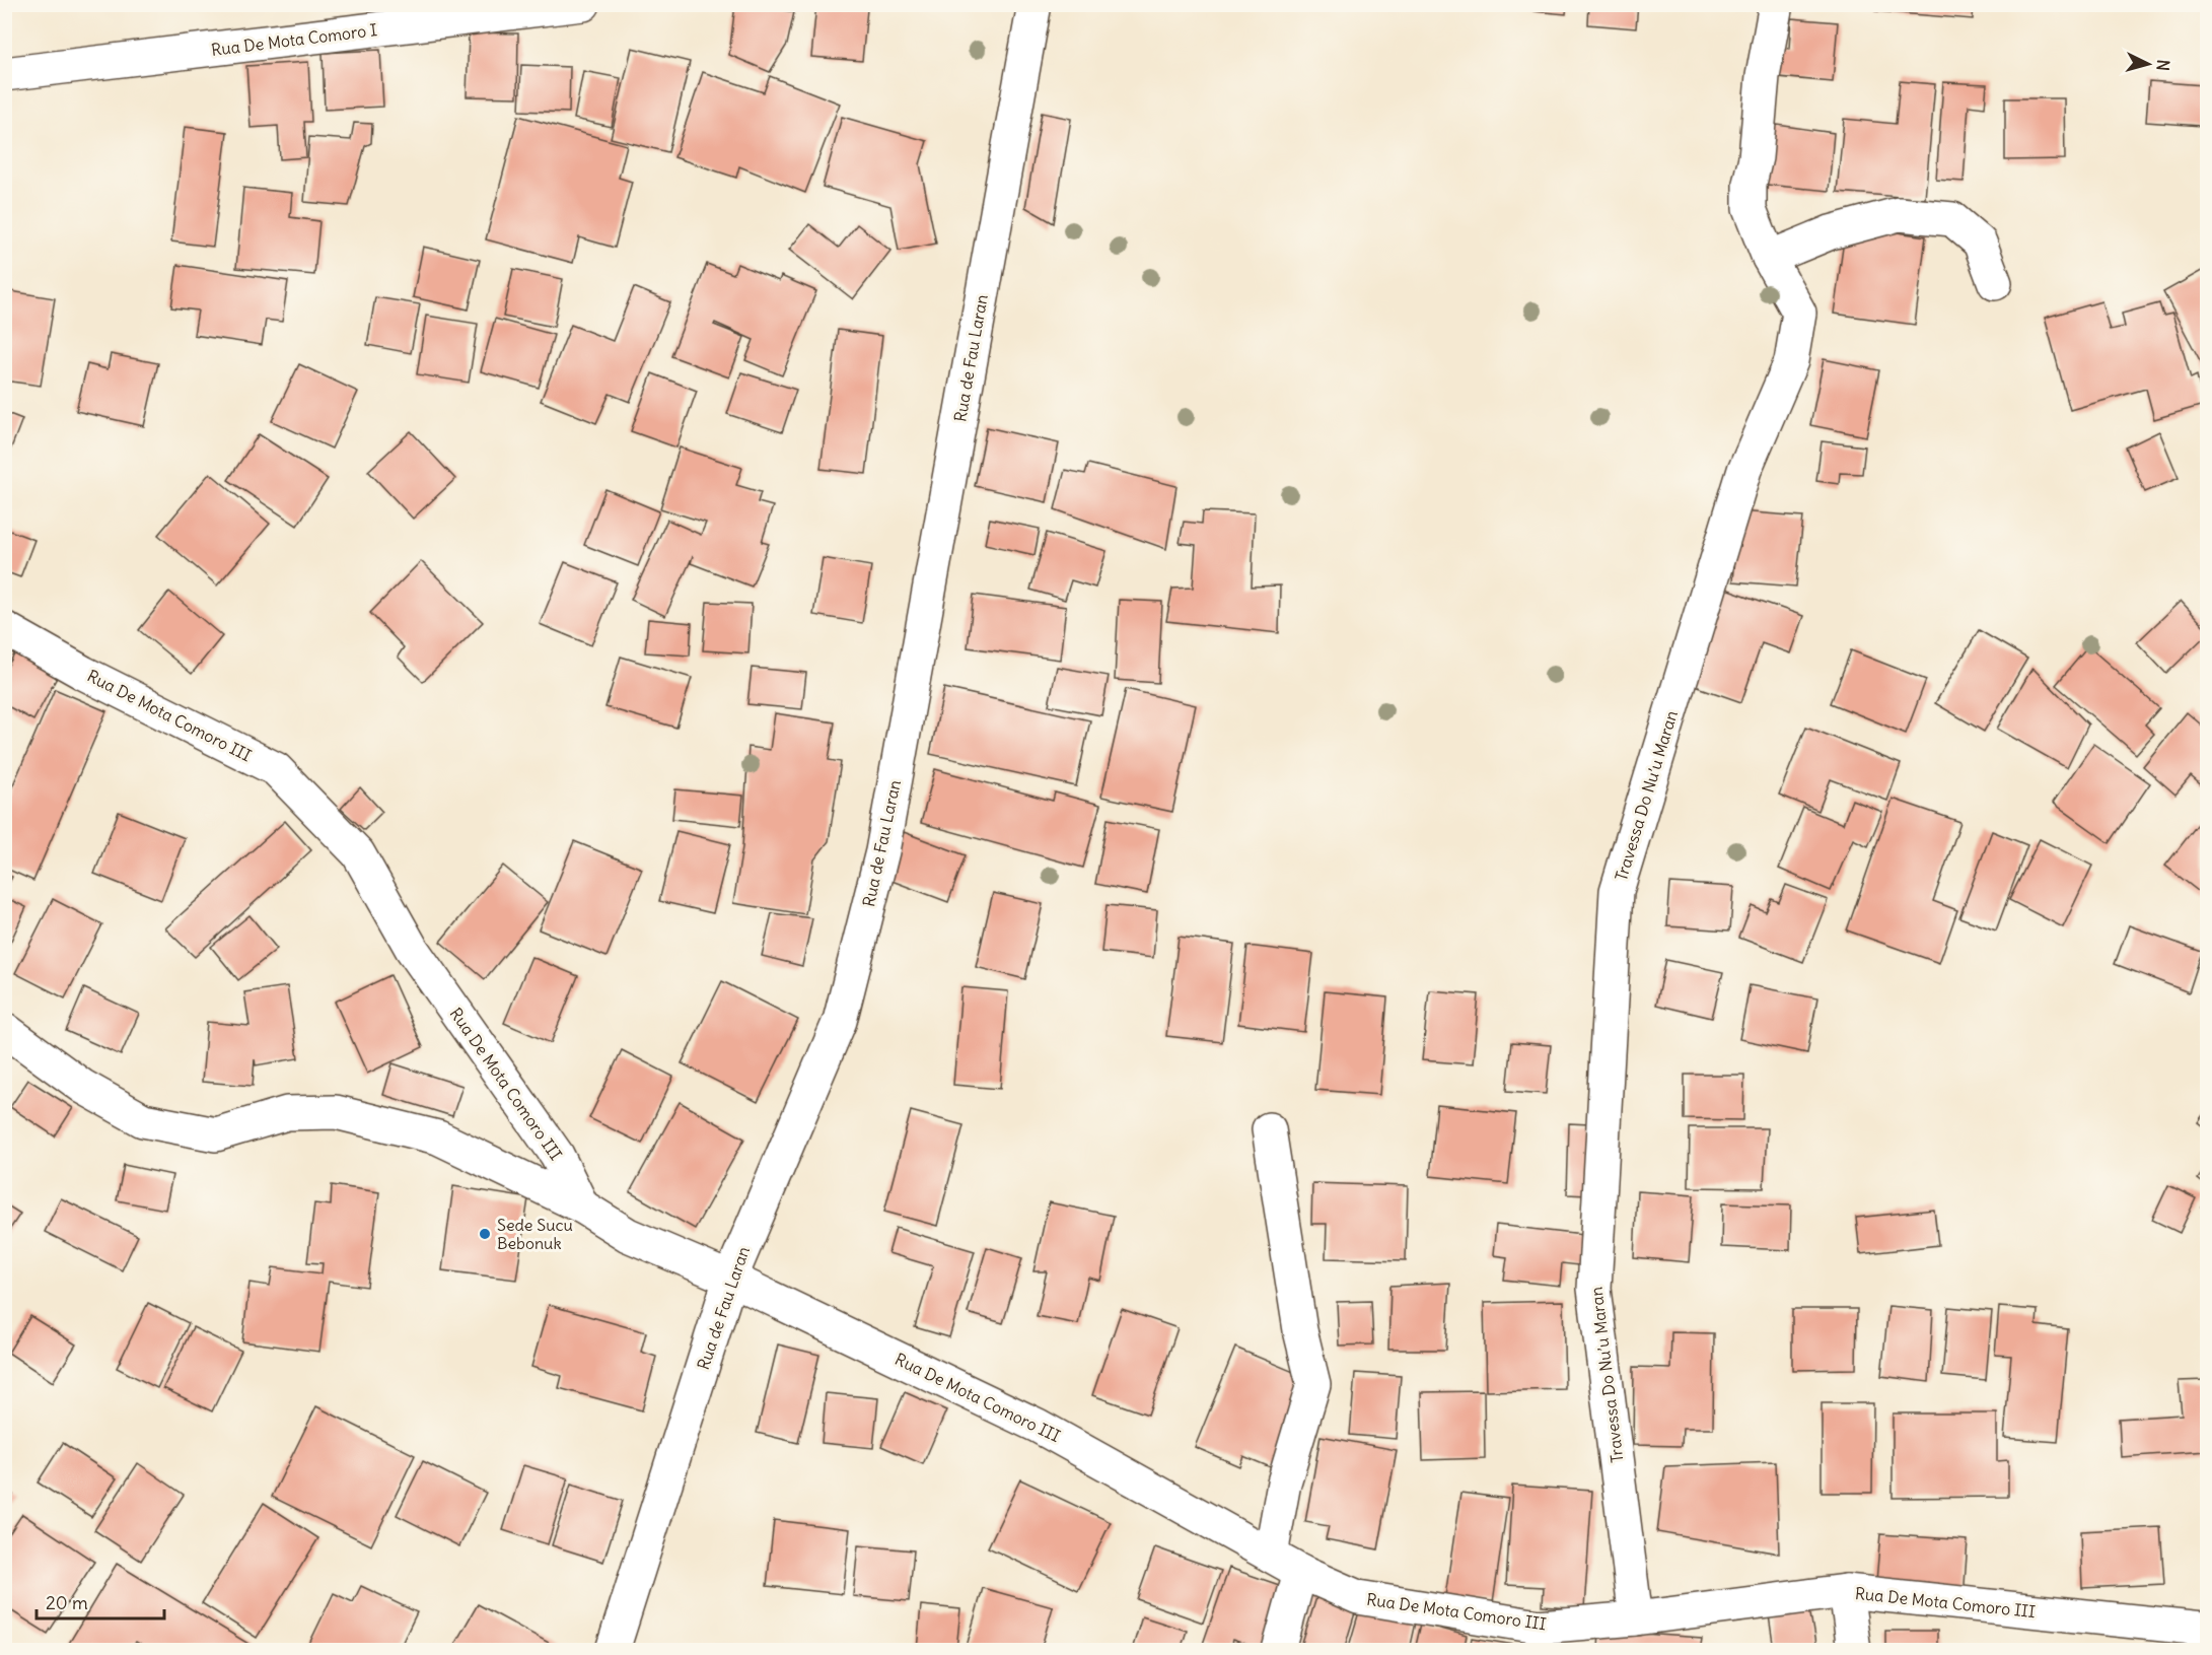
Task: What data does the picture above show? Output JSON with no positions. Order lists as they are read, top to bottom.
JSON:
{
  "streets": {
    "street": [
      "Rua De Mota Comoro I",
      "Rua de Fau Laran",
      "Rua De Mota Comoro III",
      "Travessa Do Nu’u Maran"
    ]
  },
  "crossings": [
    ["Rua de Fau Laran", "Rua De Mota Comoro III"],
    ["Rua De Mota Comoro III", "Travessa Do Nu’u Maran"]
  ],
  "places": ["Sede Sucu Bebonuk"],
  "scale_bar": "20 m",
  "north": "right"
}
